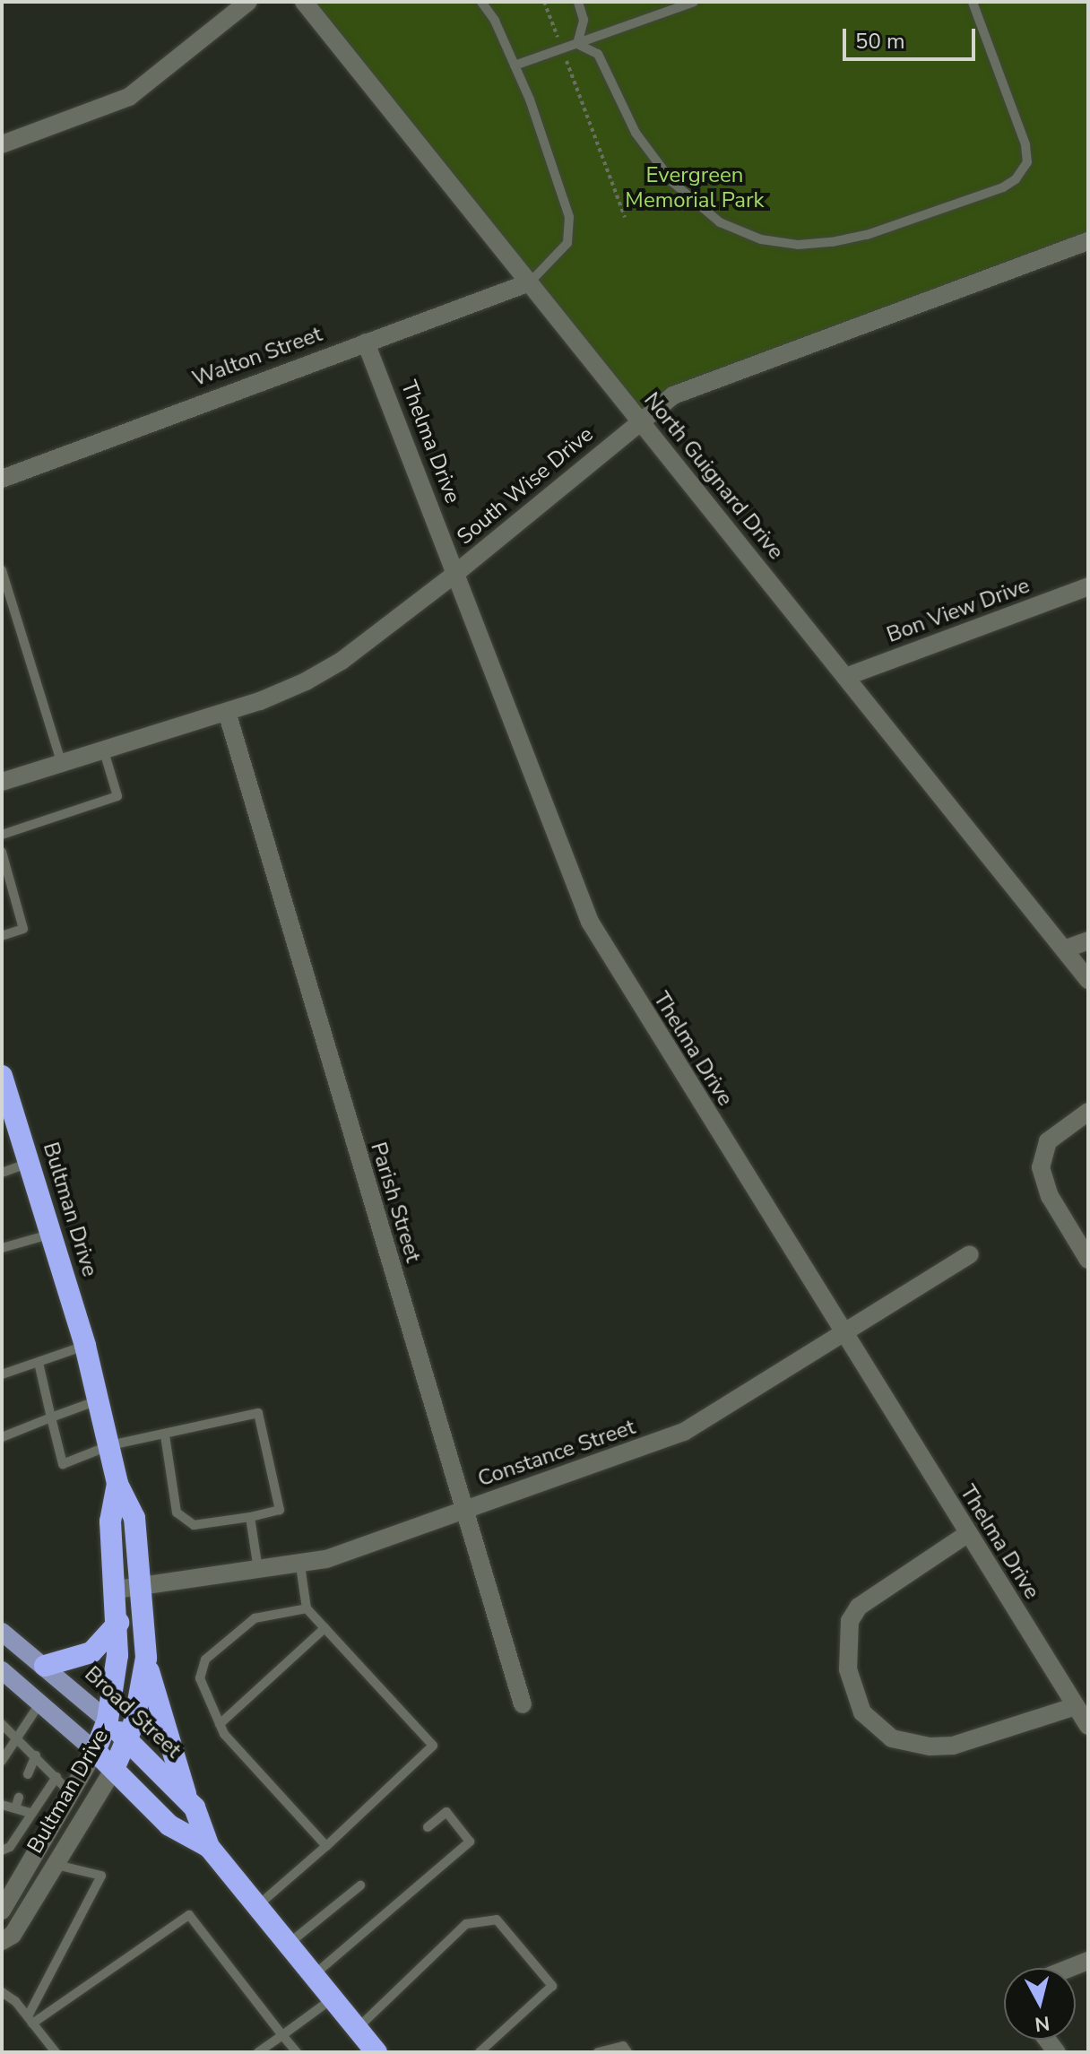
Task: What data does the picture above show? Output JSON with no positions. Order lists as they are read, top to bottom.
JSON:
{
  "streets": {
    "highway": ["Bultman Drive", "Broad Street"],
    "street": [
      "Walton Street",
      "Thelma Drive",
      "North Guignard Drive",
      "South Wise Drive",
      "Bon View Drive",
      "Parish Street",
      "Constance Street"
    ]
  },
  "crossings": [
    ["Walton Street", "Thelma Drive"],
    ["Walton Street", "North Guignard Drive"],
    ["Thelma Drive", "South Wise Drive"],
    ["Thelma Drive", "Constance Street"],
    ["North Guignard Drive", "South Wise Drive"],
    ["North Guignard Drive", "Bon View Drive"],
    ["South Wise Drive", "Parish Street"],
    ["Parish Street", "Constance Street"],
    ["Bultman Drive", "Constance Street"],
    ["Bultman Drive", "Broad Street"]
  ],
  "parks": ["Evergreen Memorial Park"],
  "scale_bar": "50 m",
  "north": "bottom"
}
